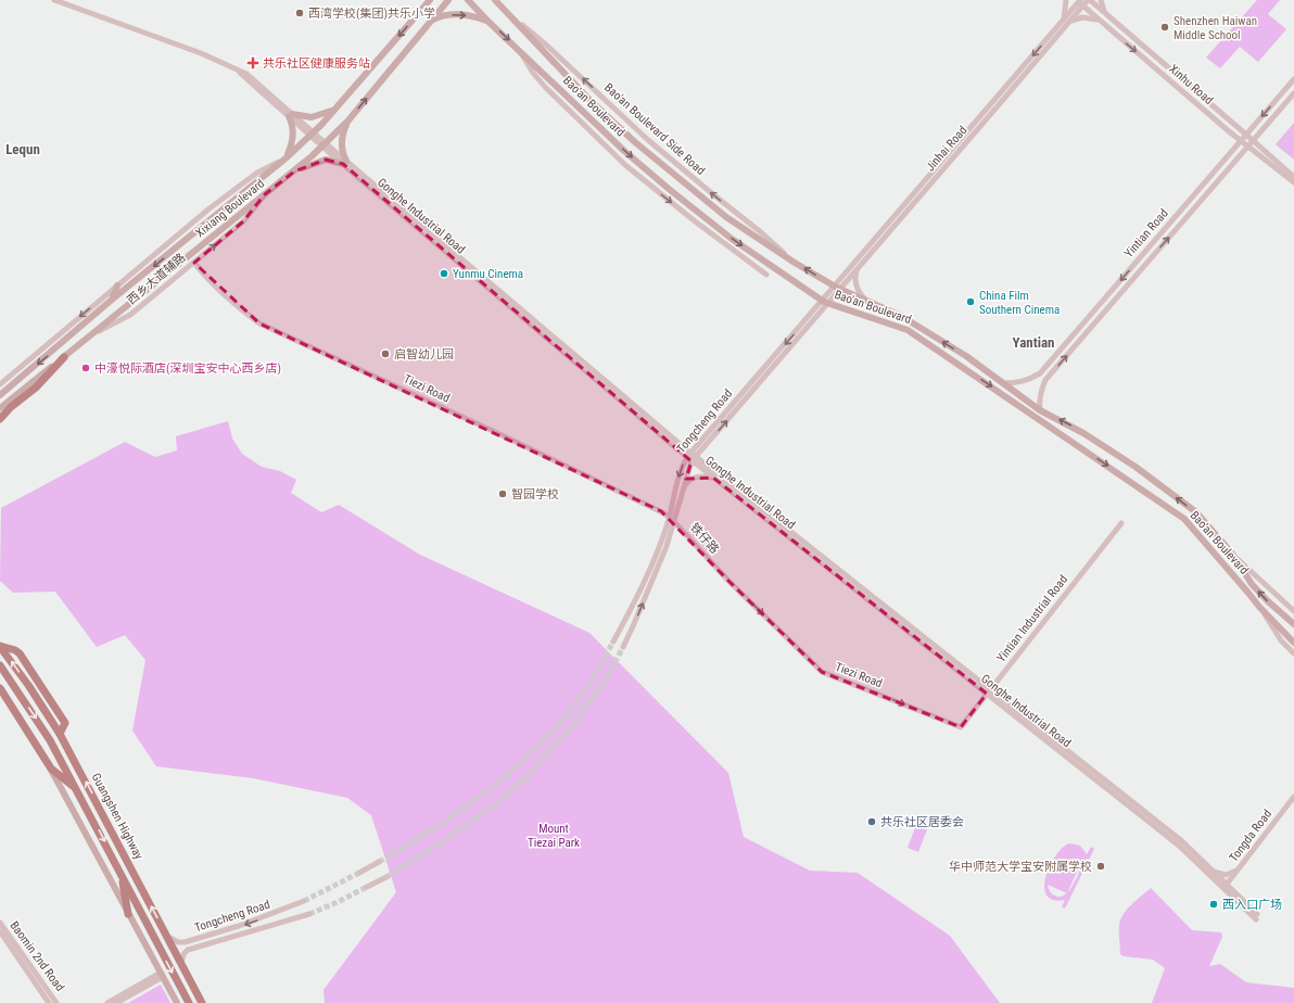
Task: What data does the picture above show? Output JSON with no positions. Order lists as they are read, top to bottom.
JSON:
{
  "streets": {
    "highway": ["Guangshen Highway"],
    "main road": ["Bao'an Boulevard", "Xixiang Boulevard"],
    "street": [
      "Xinhu Road",
      "Bao'an Boulevard Side Road",
      "Jinhai Road",
      "Gonghe Industrial Road",
      "Yintian Road",
      "西乡大道辅路",
      "Tiezi Road",
      "Tongcheng Road",
      "铁仔路",
      "Yintian Industrial Road",
      "Tongda Road",
      "Baomin 2nd Road"
    ]
  },
  "crossings": [
    ["Xinhu Road", "Jinhai Road"],
    ["Xinhu Road", "Yintian Road"],
    ["Bao'an Boulevard", "Bao'an Boulevard Side Road"],
    ["Bao'an Boulevard", "Jinhai Road"],
    ["Bao'an Boulevard", "Yintian Road"],
    ["Jinhai Road", "Tongcheng Road"],
    ["Xixiang Boulevard", "Gonghe Industrial Road"],
    ["Xixiang Boulevard", "西乡大道辅路"],
    ["Gonghe Industrial Road", "Tongcheng Road"],
    ["Gonghe Industrial Road", "Yintian Industrial Road"],
    ["Gonghe Industrial Road", "Tongda Road"],
    ["西乡大道辅路", "Tiezi Road"],
    ["Tiezi Road", "铁仔路"],
    ["Tiezi Road", "Yintian Industrial Road"],
    ["Tongcheng Road", "Guangshen Highway"]
  ],
  "districts": ["Lequn", "Yantian"],
  "parks": ["Mount Tiezai Park"],
  "places": {
    "other": [
      "西湾学校(集团)共乐小学",
      "Shenzhen Haiwan Middle School",
      "Yunmu Cinema",
      "China Film Southern Cinema",
      "启智幼儿园",
      "中濠悦际酒店(深圳宝安中心西乡店)",
      "智园学校",
      "共乐社区居委会",
      "华中师范大学宝安附属学校",
      "西入口广场"
    ],
    "health": ["共乐社区健康服务站"]
  }
}
